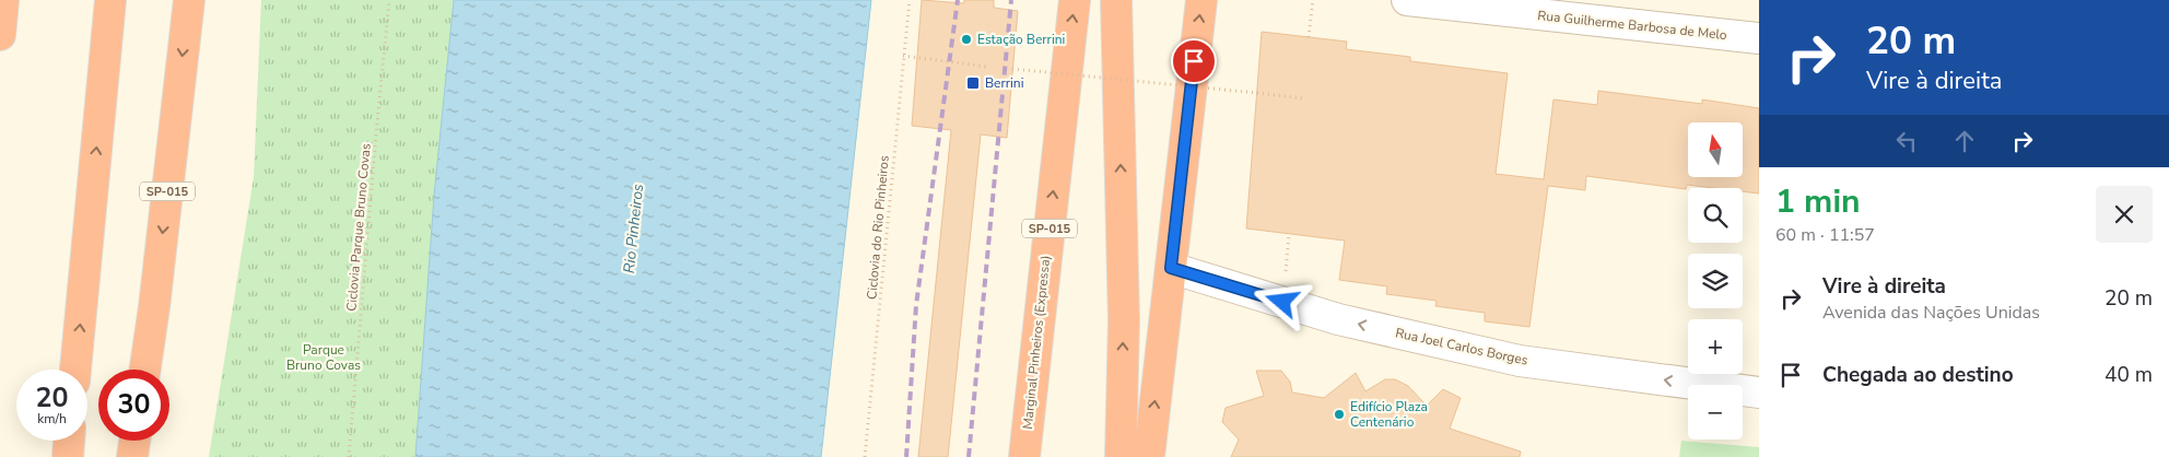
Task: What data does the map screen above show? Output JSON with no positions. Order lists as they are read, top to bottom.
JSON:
{
  "streets": {
    "highway": ["SP-015", "Marginal Pinheiros (Expressa)"],
    "street": ["Rua Guilherme Barbosa de Melo", "Rua Joel Carlos Borges"],
    "path": ["Ciclovia Parque Bruno Covas", "Ciclovia do Rio Pinheiros"]
  },
  "one_way": ["Rua Joel Carlos Borges"],
  "water": ["Rio Pinheiros"],
  "parks": ["Parque Bruno Covas"],
  "places": {
    "other": ["Estação Berrini", "Edifício Plaza Centenário"],
    "transit": ["Berrini"]
  },
  "north": "top",
  "page": {
    "turn": ["20 m", "Vire à direita"],
    "map_buttons": ["+", "−"],
    "heading": ["1 min", "60 m · 11:57"],
    "list": [
      {
        "name": "Vire à direita",
        "note": "Avenida das Nações Unidas",
        "value": "20 m"
      },
      {
        "name": "Chegada ao destino",
        "value": "40 m"
      }
    ],
    "speed": "20 km/h",
    "limit": "30"
  }
}
